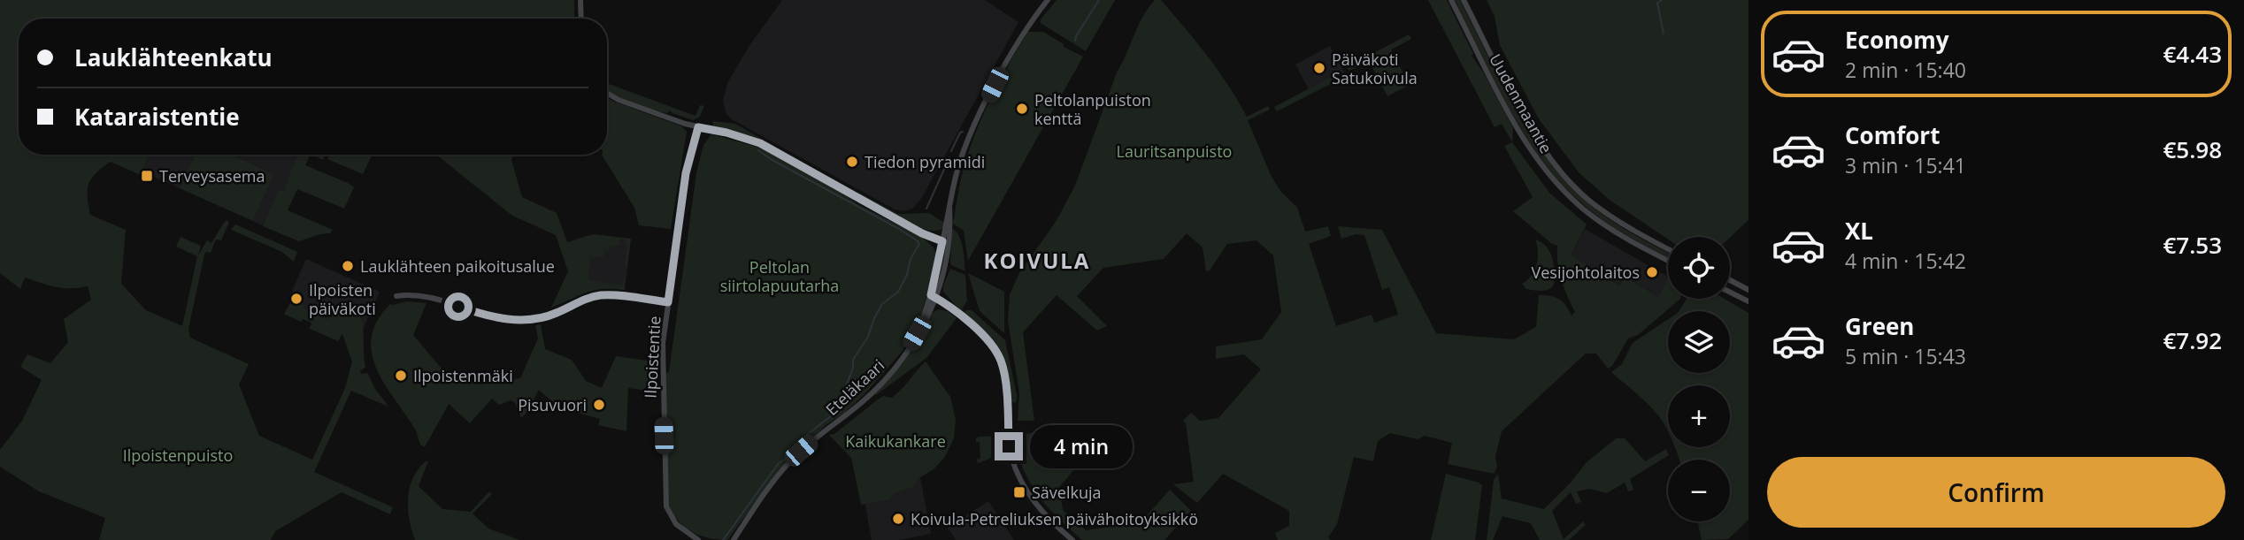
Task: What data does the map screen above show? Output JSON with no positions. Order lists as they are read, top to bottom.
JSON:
{
  "streets": {
    "main road": ["Uudenmaantie", "Ilpoistentie", "Eteläkaari"]
  },
  "districts": ["KOIVULA"],
  "parks": [
    "Lauritsanpuisto",
    "Peltolan siirtolapuutarha",
    "Kaikukankare",
    "Ilpoistenpuisto"
  ],
  "places": {
    "other": [
      "Päiväkoti Satukoivula",
      "Peltolanpuiston kenttä",
      "Tiedon pyramidi",
      "Lauklähteen paikoitusalue",
      "Vesijohtolaitos",
      "Ilpoisten päiväkoti",
      "Ilpoistenmäki",
      "Pisuvuori",
      "Koivula-Petreliuksen päivähoitoyksikkö"
    ],
    "transit": ["Terveysasema", "Sävelkuja"]
  },
  "page": {
    "list": [
      {
        "name": "Economy",
        "note": "2 min · 15:40",
        "value": "€4.43"
      },
      {
        "name": "Comfort",
        "note": "3 min · 15:41",
        "value": "€5.98"
      },
      {
        "name": "XL",
        "note": "4 min · 15:42",
        "value": "€7.53"
      },
      {
        "name": "Green",
        "note": "5 min · 15:43",
        "value": "€7.92"
      }
    ],
    "banner": ["Lauklähteenkatu", "Kataraistentie"],
    "map_buttons": ["+", "−"],
    "bubble": "4 min",
    "buttons": "Confirm"
  }
}
